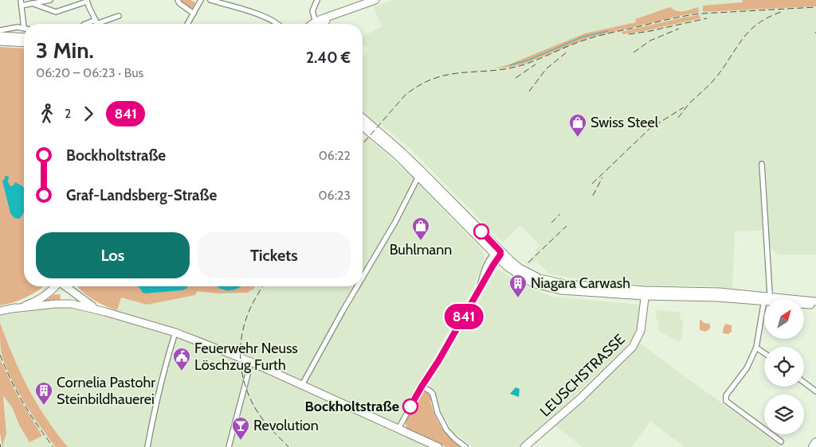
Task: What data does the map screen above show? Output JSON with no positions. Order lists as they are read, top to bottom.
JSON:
{
  "streets": {
    "street": ["LEUSCHSTRASSE"]
  },
  "places": {
    "shop": ["Swiss Steel", "Buhlmann"],
    "building": ["Niagara Carwash", "Cornelia Pastohr Steinbildhauerei"],
    "public building": ["Feuerwehr Neuss Löschzug Furth"],
    "other": ["Bockholtstraße"],
    "bar": ["Revolution"]
  },
  "lines": ["bus line 841"],
  "north": "top right",
  "page": {
    "on_map": "841",
    "heading": ["3 Min.", "06:20 – 06:23 · Bus", "2.40 €"],
    "legs": ["2", "841"],
    "list": [
      {
        "name": "Bockholtstraße",
        "value": "06:22"
      },
      {
        "name": "Graf-Landsberg-Straße",
        "value": "06:23"
      }
    ],
    "buttons": ["Los", "Tickets"]
  }
}
